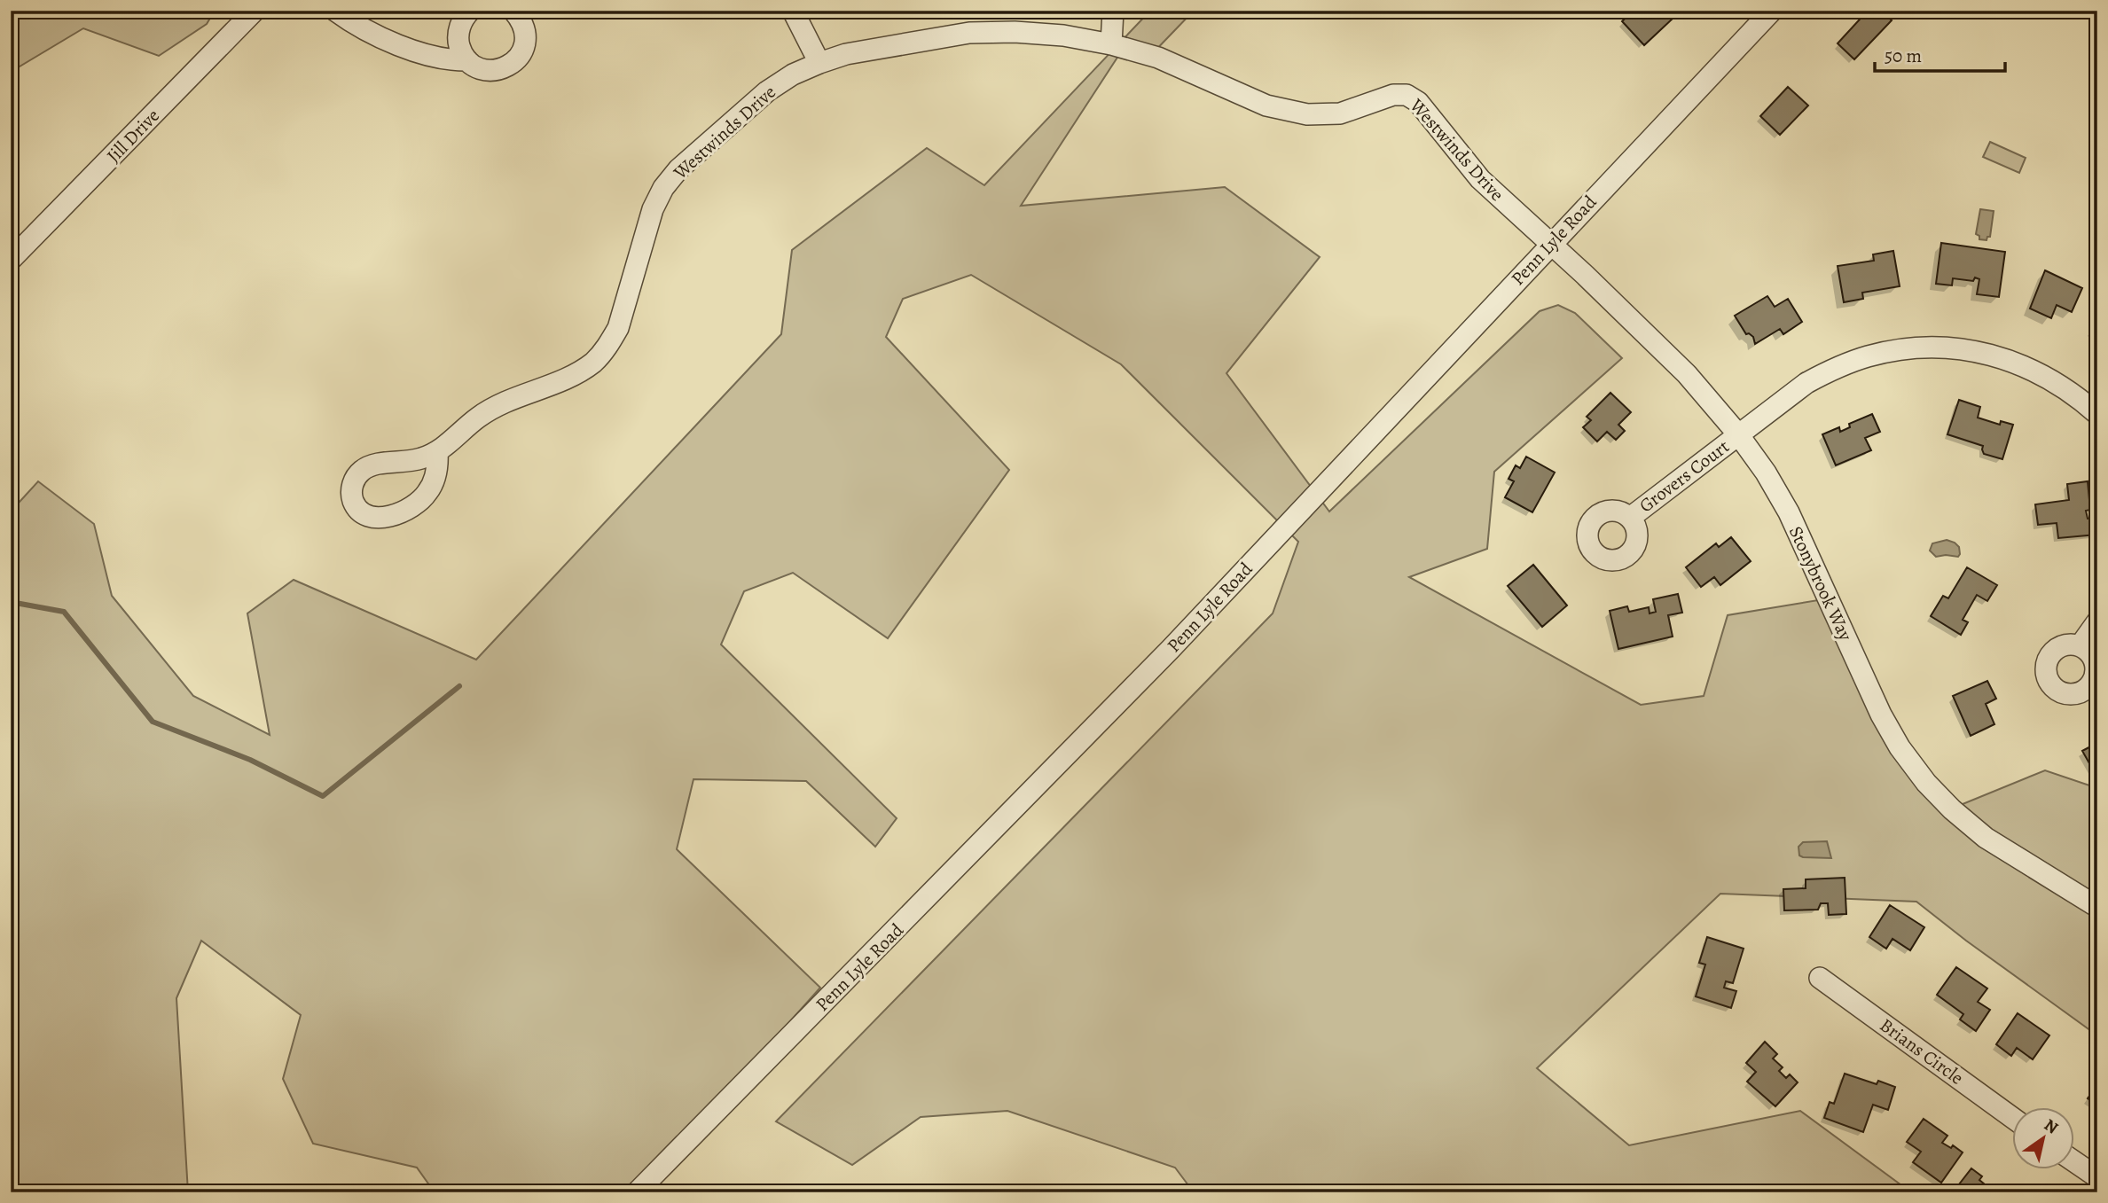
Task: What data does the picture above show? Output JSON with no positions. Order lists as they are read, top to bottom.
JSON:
{
  "streets": {
    "street": [
      "Westwinds Drive",
      "Jill Drive",
      "Penn Lyle Road",
      "Grovers Court",
      "Stonybrook Way",
      "Brians Circle"
    ]
  },
  "crossings": [
    ["Westwinds Drive", "Penn Lyle Road"],
    ["Westwinds Drive", "Stonybrook Way"],
    ["Penn Lyle Road", "Stonybrook Way"],
    ["Grovers Court", "Stonybrook Way"]
  ],
  "scale_bar": "50 m",
  "north": "top right"
}
